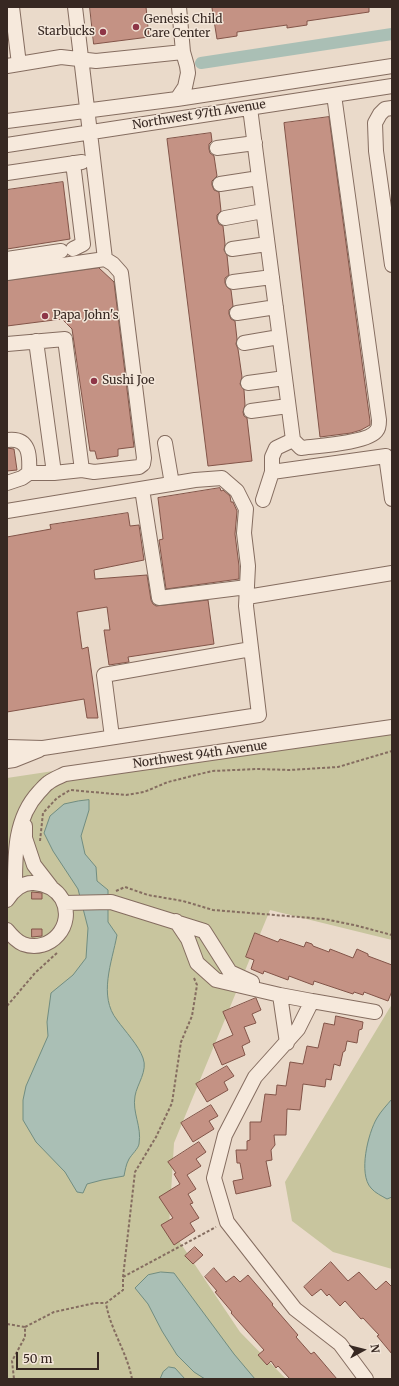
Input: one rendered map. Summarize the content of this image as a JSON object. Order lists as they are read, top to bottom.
{
  "streets": {
    "street": ["Northwest 97th Avenue", "Northwest 94th Avenue"]
  },
  "places": [
    "Genesis Child Care Center",
    "Starbucks",
    "Papa John's",
    "Sushi Joe"
  ],
  "scale_bar": "50 m",
  "north": "right"
}
